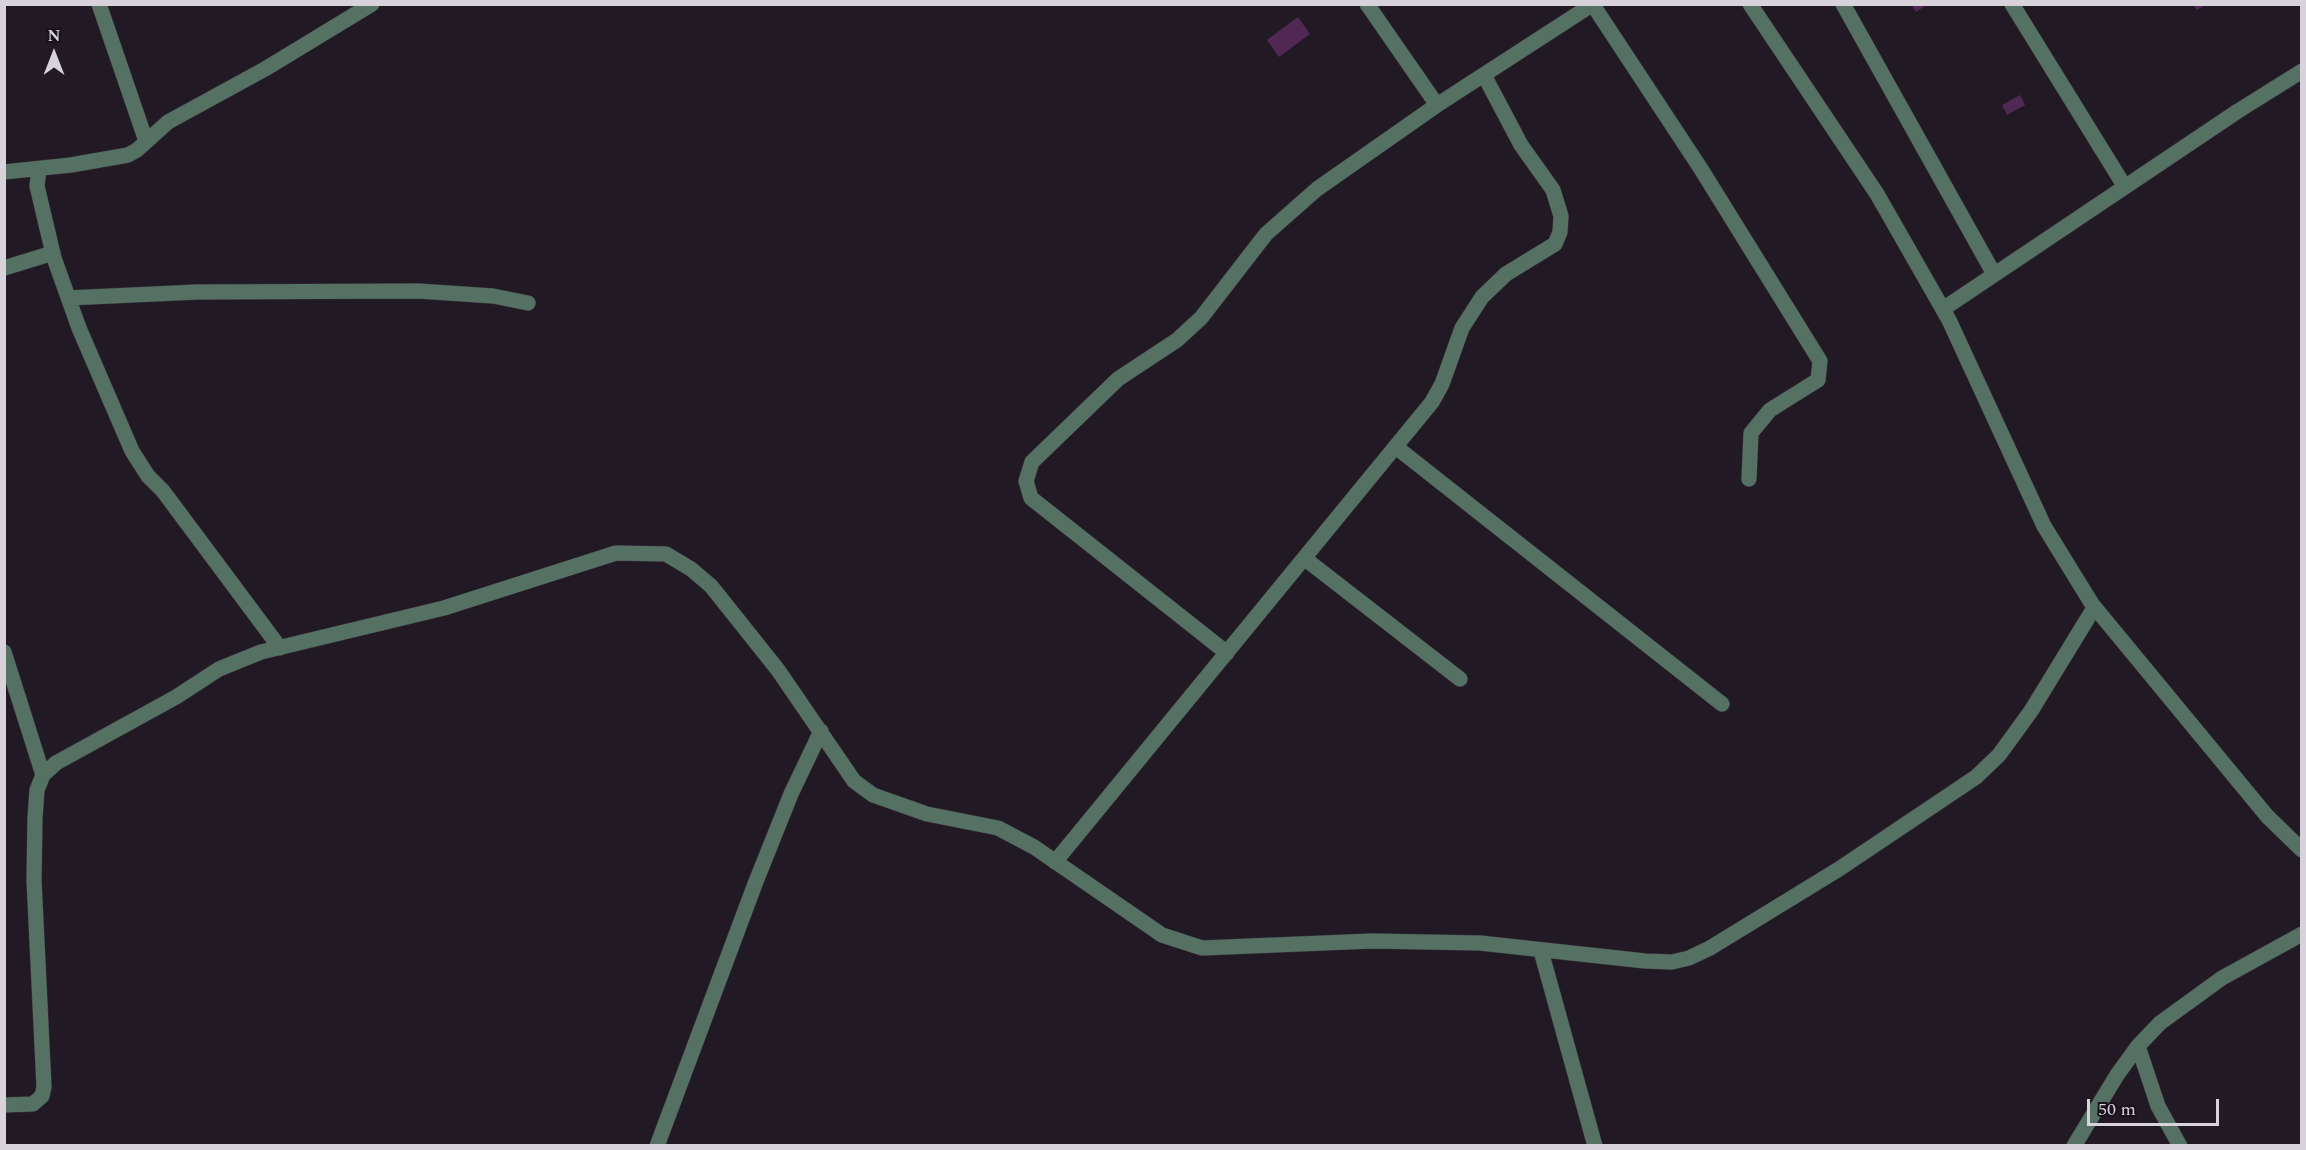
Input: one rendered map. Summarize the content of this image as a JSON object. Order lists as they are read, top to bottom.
{
  "scale_bar": "50 m",
  "north": "top"
}
